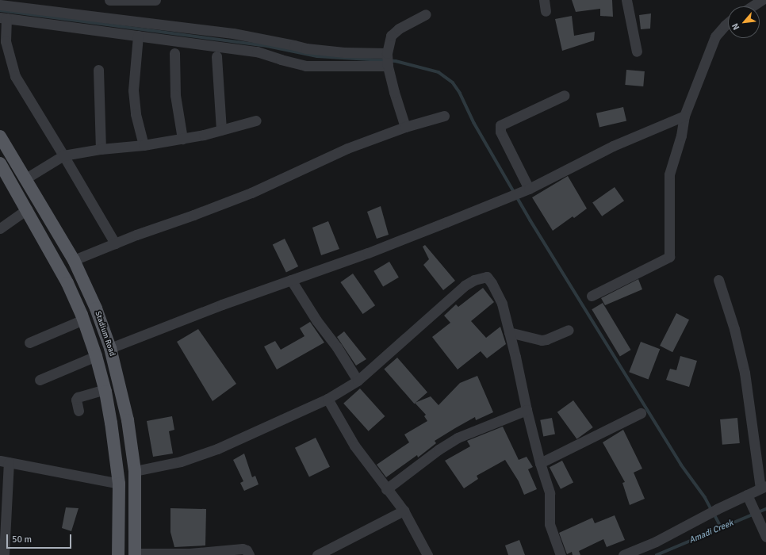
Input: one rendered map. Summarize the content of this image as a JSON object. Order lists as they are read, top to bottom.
{
  "streets": {
    "main road": ["Stadium Road"]
  },
  "water": ["Amadi Creek"],
  "scale_bar": "50 m",
  "north": "bottom left"
}
